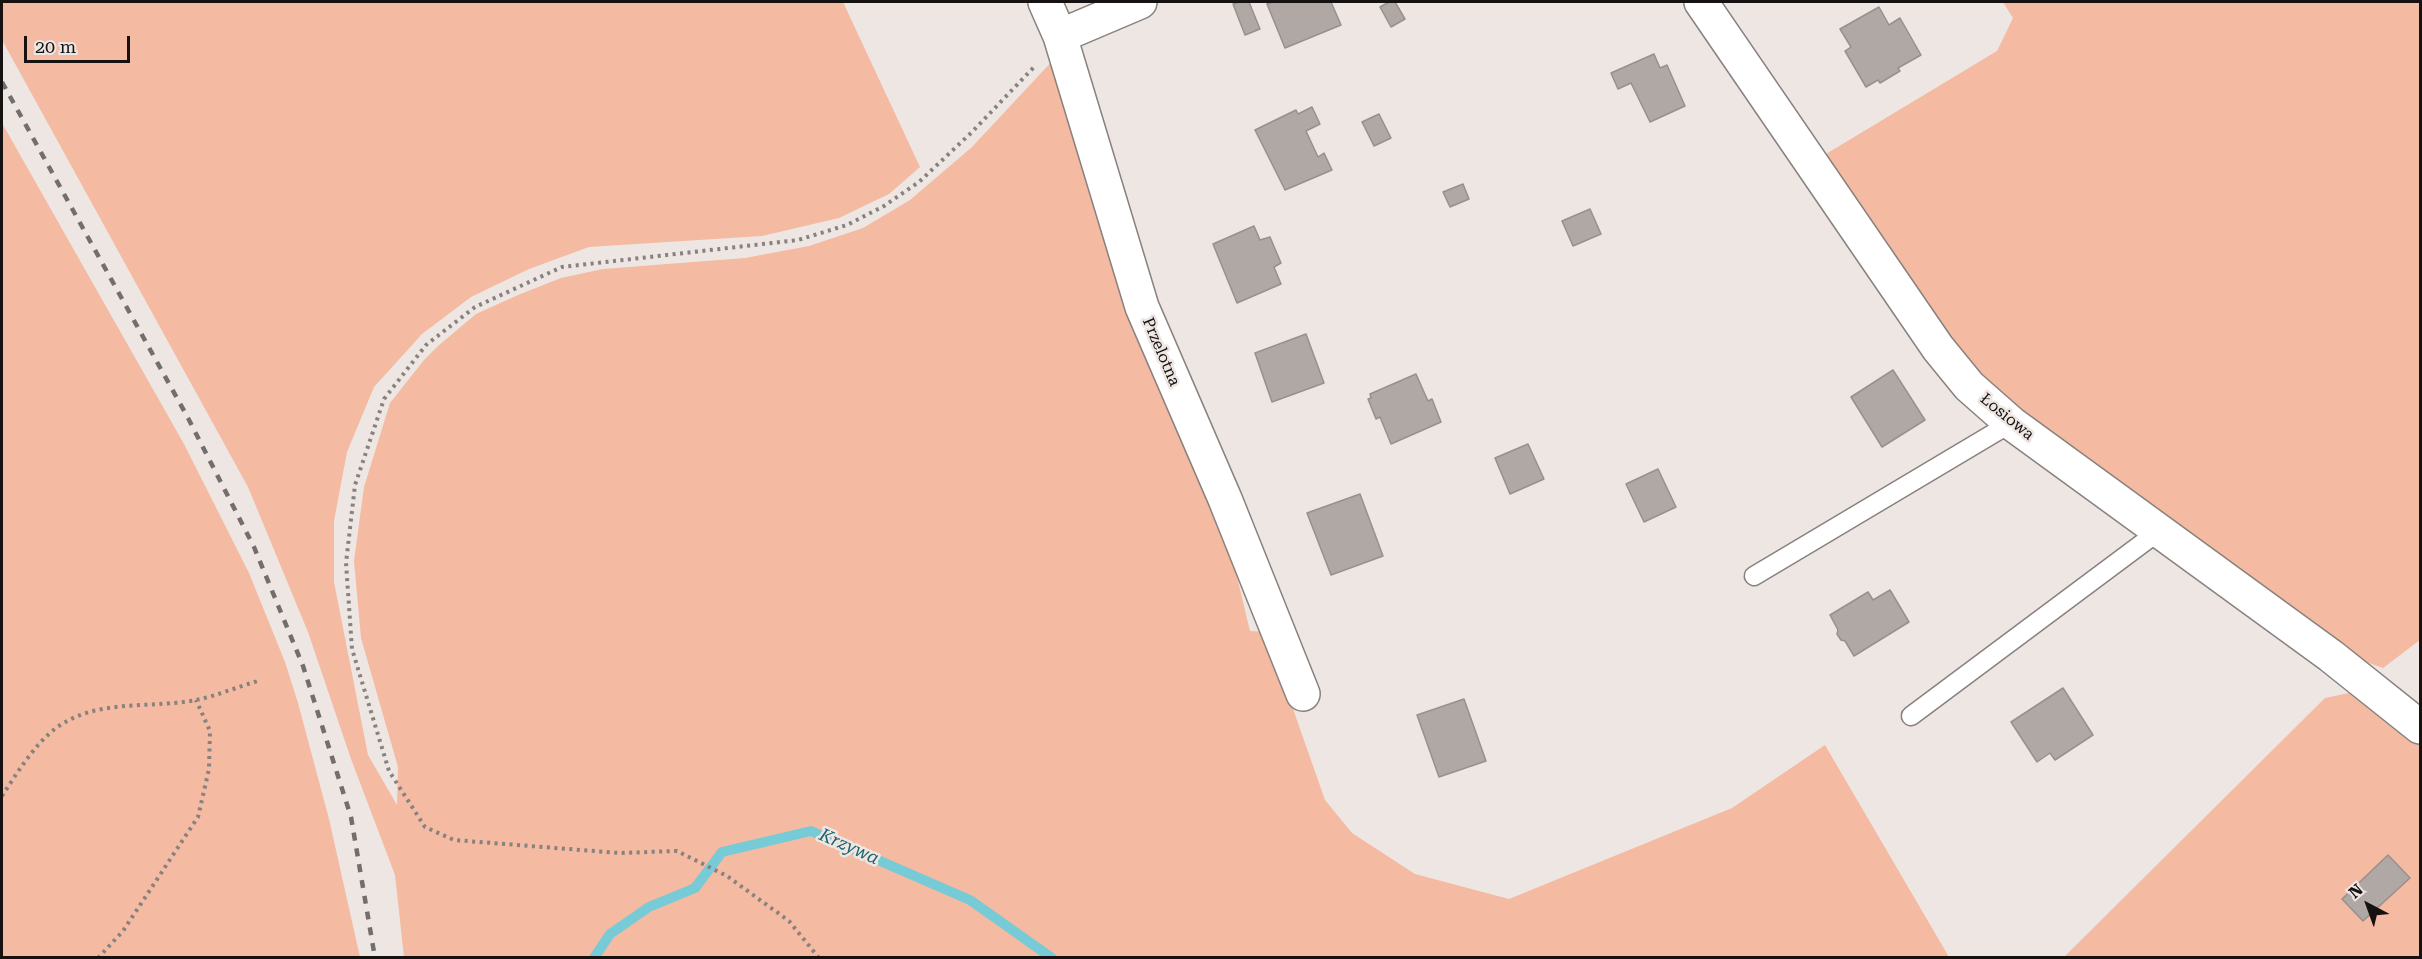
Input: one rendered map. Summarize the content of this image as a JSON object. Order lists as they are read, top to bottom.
{
  "streets": {
    "street": ["Przelotna", "Łosiowa"]
  },
  "water": ["Krzywa"],
  "scale_bar": "20 m",
  "north": "top left"
}
